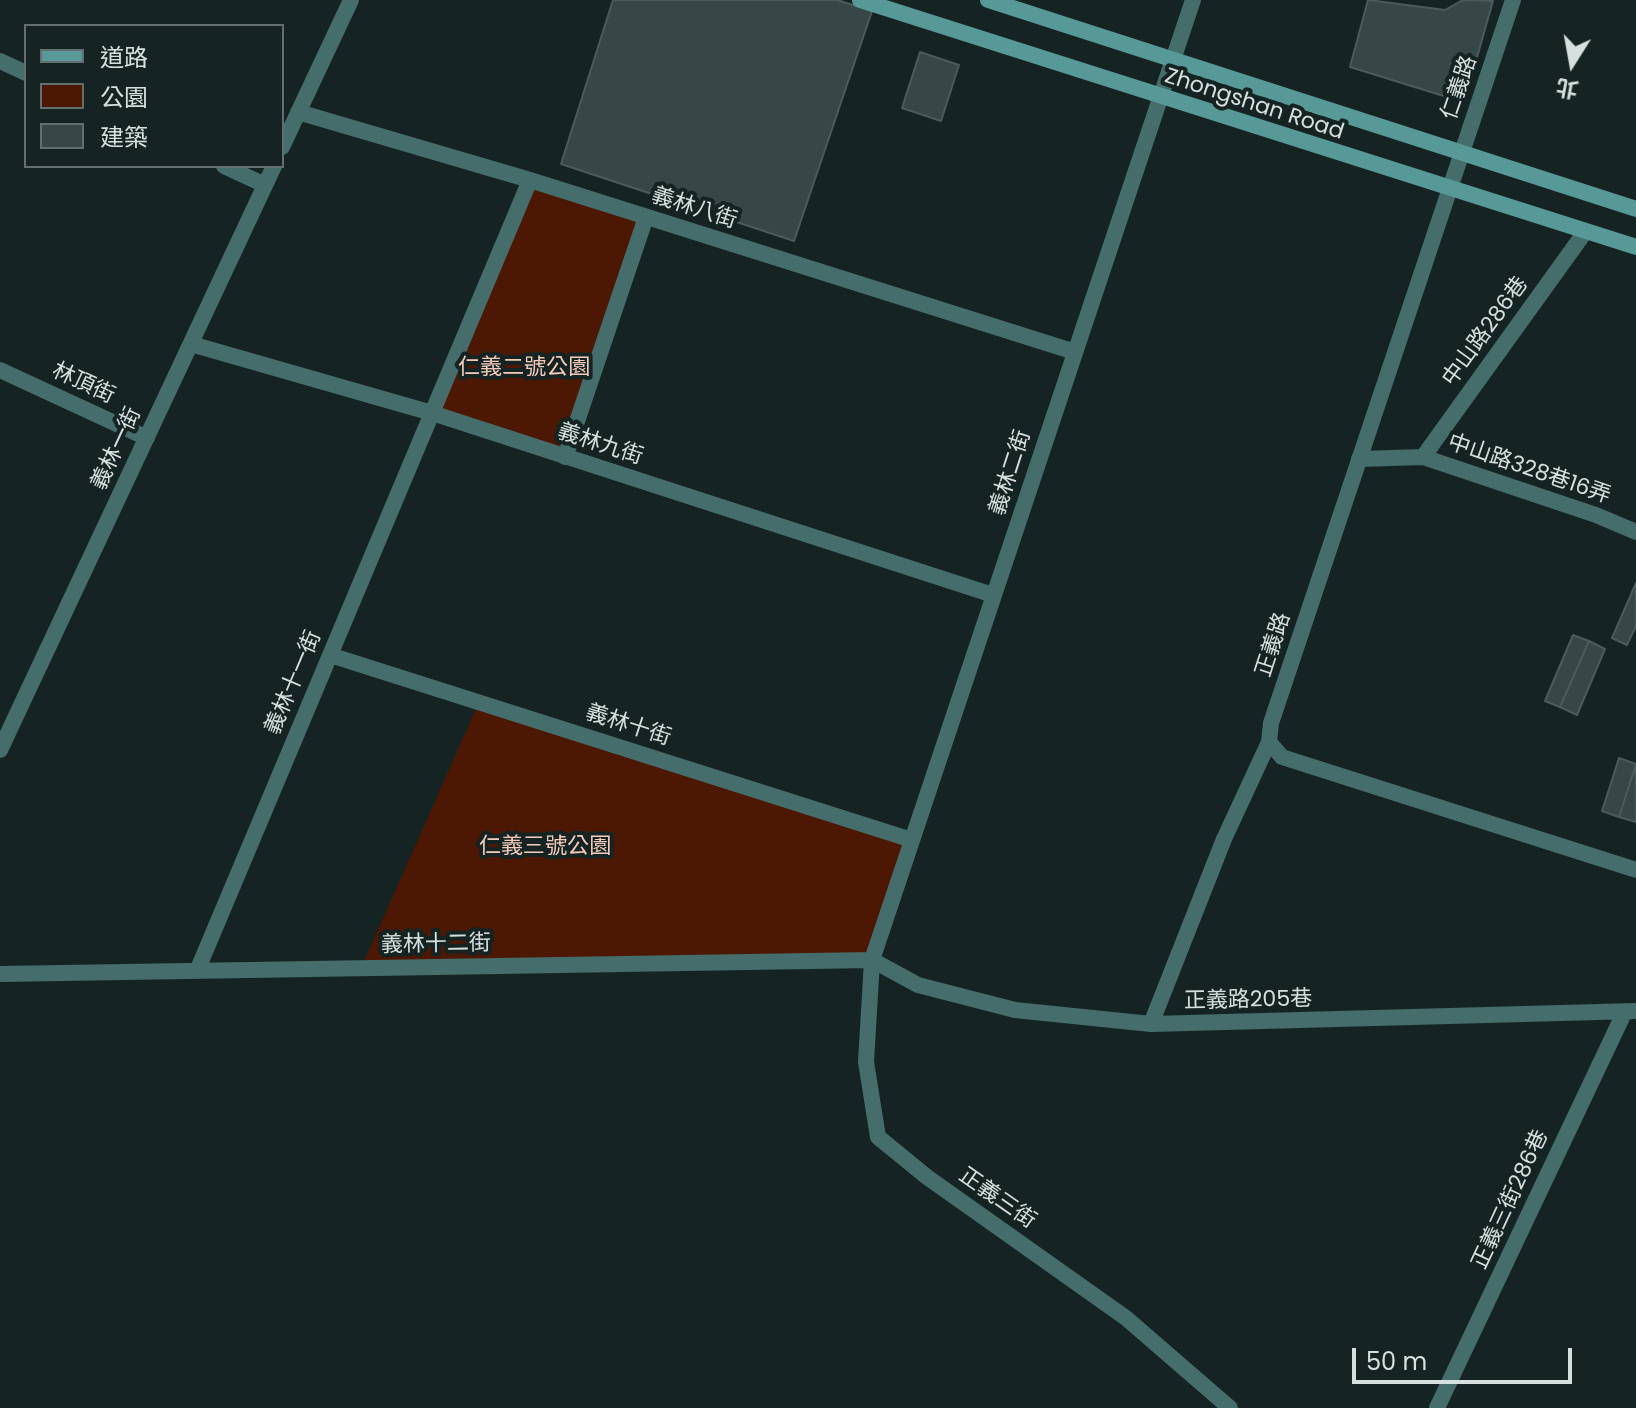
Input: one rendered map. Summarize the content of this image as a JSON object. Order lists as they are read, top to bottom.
{
  "streets": {
    "main road": ["Zhongshan Road"],
    "street": [
      "仁義路",
      "義林八街",
      "中山路286巷",
      "林頂街",
      "義林九街",
      "義林一街",
      "中山路328巷16弄",
      "義林二街",
      "正義路",
      "義林十一街",
      "義林十街",
      "義林十二街",
      "正義路205巷",
      "正義三街",
      "正義三街286巷"
    ]
  },
  "crossings": [
    ["仁義路", "Zhongshan Road"],
    ["仁義路", "正義路"],
    ["Zhongshan Road", "中山路286巷"],
    ["Zhongshan Road", "義林二街"],
    ["Zhongshan Road", "正義路"],
    ["義林八街", "義林二街"],
    ["義林八街", "義林十一街"],
    ["中山路286巷", "中山路328巷16弄"],
    ["林頂街", "義林一街"],
    ["義林九街", "義林一街"],
    ["義林九街", "義林二街"],
    ["義林九街", "義林十一街"],
    ["中山路328巷16弄", "正義路"],
    ["義林二街", "義林十街"],
    ["義林二街", "義林十二街"],
    ["義林二街", "正義路205巷"],
    ["義林二街", "正義三街"],
    ["正義路", "正義路205巷"],
    ["義林十一街", "義林十街"],
    ["義林十一街", "義林十二街"],
    ["義林十二街", "正義路205巷"],
    ["義林十二街", "正義三街"],
    ["正義路205巷", "正義三街"],
    ["正義路205巷", "正義三街286巷"]
  ],
  "parks": ["仁義二號公園", "仁義三號公園"],
  "legend": ["道路", "公園", "建築"],
  "scale_bar": "50 m",
  "north": "bottom"
}
